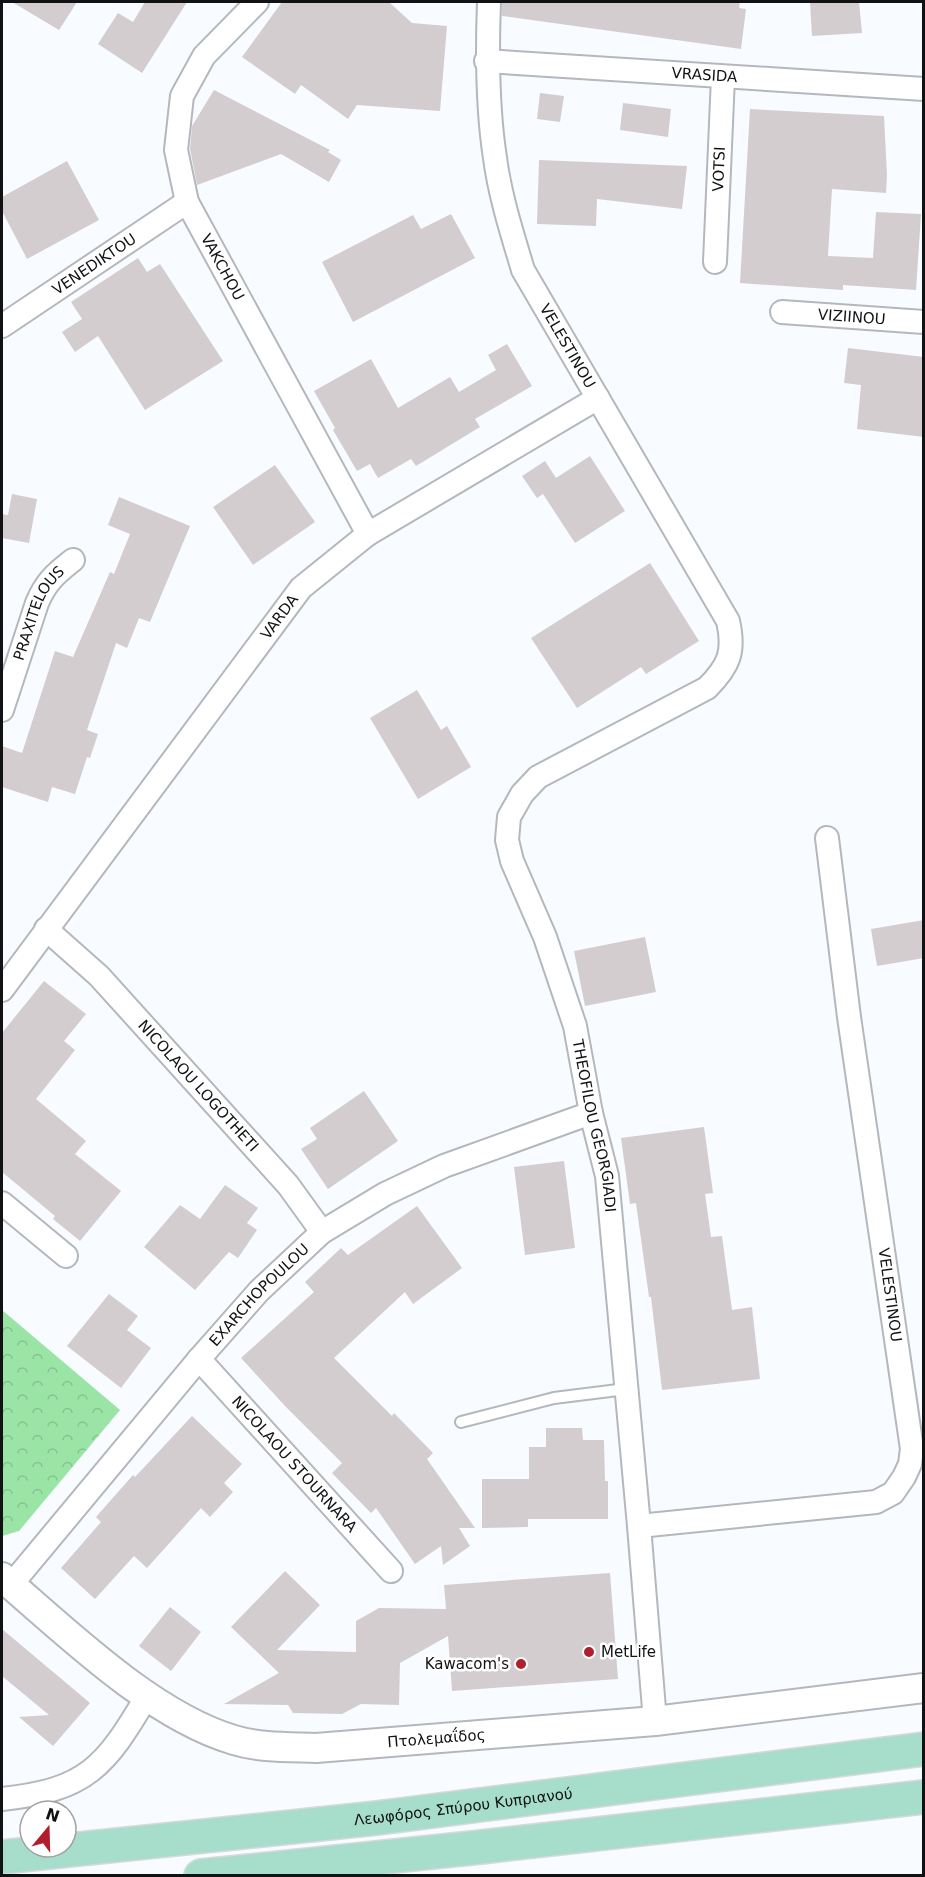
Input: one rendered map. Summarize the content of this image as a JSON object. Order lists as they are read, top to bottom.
{
  "streets": {
    "main road": ["Λεωφόρος Σπύρου Κυπριανού"],
    "street": [
      "VRASIDA",
      "VOTSI",
      "VENEDIKTOU",
      "VAKCHOU",
      "VIZIINOU",
      "VELESTINOU",
      "PRAXITELOUS",
      "VARDA",
      "NICOLAOU LOGOTHETI",
      "THEOFILOU GEORGIADI",
      "EXARCHOPOULOU",
      "NICOLAOU STOURNARA",
      "Πτολεμαΐδος"
    ]
  },
  "crossings": [
    ["VRASIDA", "VOTSI"],
    ["VRASIDA", "VELESTINOU"],
    ["VENEDIKTOU", "VAKCHOU"],
    ["VAKCHOU", "VARDA"],
    ["VELESTINOU", "VARDA"],
    ["VELESTINOU", "THEOFILOU GEORGIADI"],
    ["VARDA", "NICOLAOU LOGOTHETI"],
    ["NICOLAOU LOGOTHETI", "EXARCHOPOULOU"],
    ["THEOFILOU GEORGIADI", "EXARCHOPOULOU"],
    ["THEOFILOU GEORGIADI", "Πτολεμαΐδος"],
    ["EXARCHOPOULOU", "NICOLAOU STOURNARA"],
    ["EXARCHOPOULOU", "Πτολεμαΐδος"]
  ],
  "places": ["MetLife", "Kawacom's"],
  "north": "top"
}
